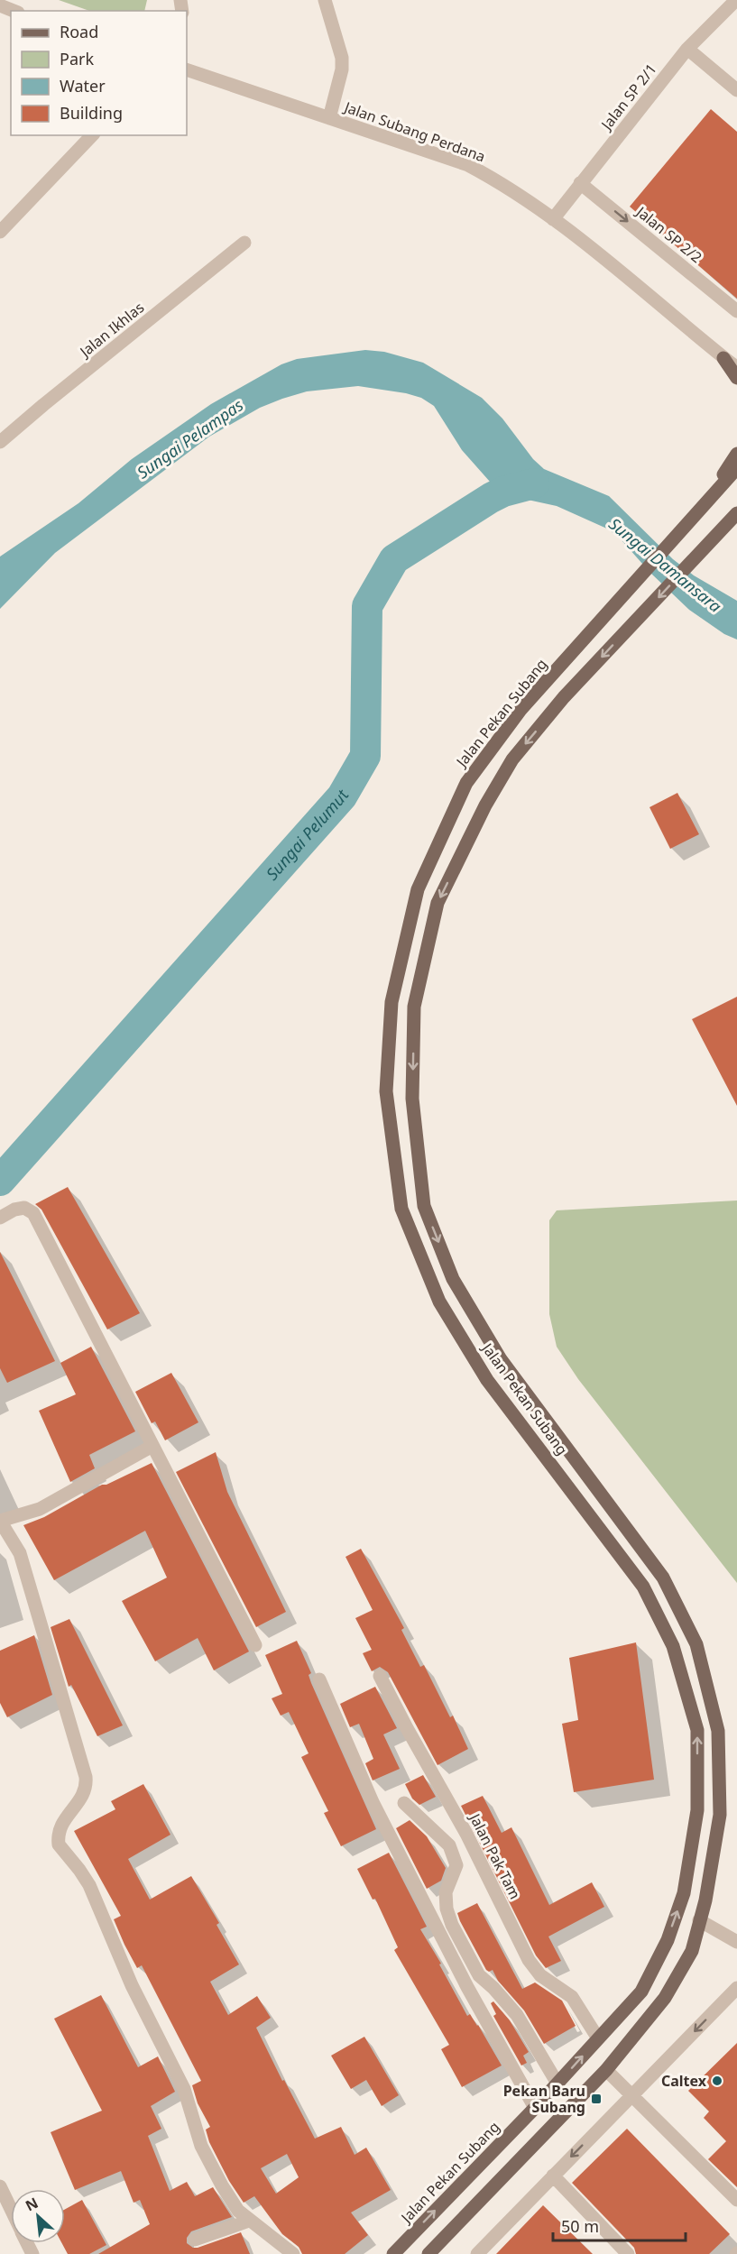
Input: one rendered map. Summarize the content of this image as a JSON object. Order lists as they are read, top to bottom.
{
  "streets": {
    "main road": ["Jalan Pekan Subang"],
    "street": [
      "Jalan SP 2/1",
      "Jalan Subang Perdana",
      "Jalan SP 2/2",
      "Jalan Ikhlas",
      "Jalan Pak Tam"
    ]
  },
  "crossings": [
    ["Jalan SP 2/1", "Jalan Subang Perdana"],
    ["Jalan SP 2/1", "Jalan SP 2/2"],
    ["Jalan Pekan Subang", "Jalan Pak Tam"]
  ],
  "one_way": ["Jalan SP 2/2"],
  "water": ["Sungai Pelampas", "Sungai Damansara", "Sungai Pelumut"],
  "places": {
    "other": ["Caltex"],
    "transit": ["Pekan Baru Subang"]
  },
  "legend": [
    "Road",
    "Park",
    "Water",
    "Building"
  ],
  "scale_bar": "50 m",
  "north": "top left"
}
